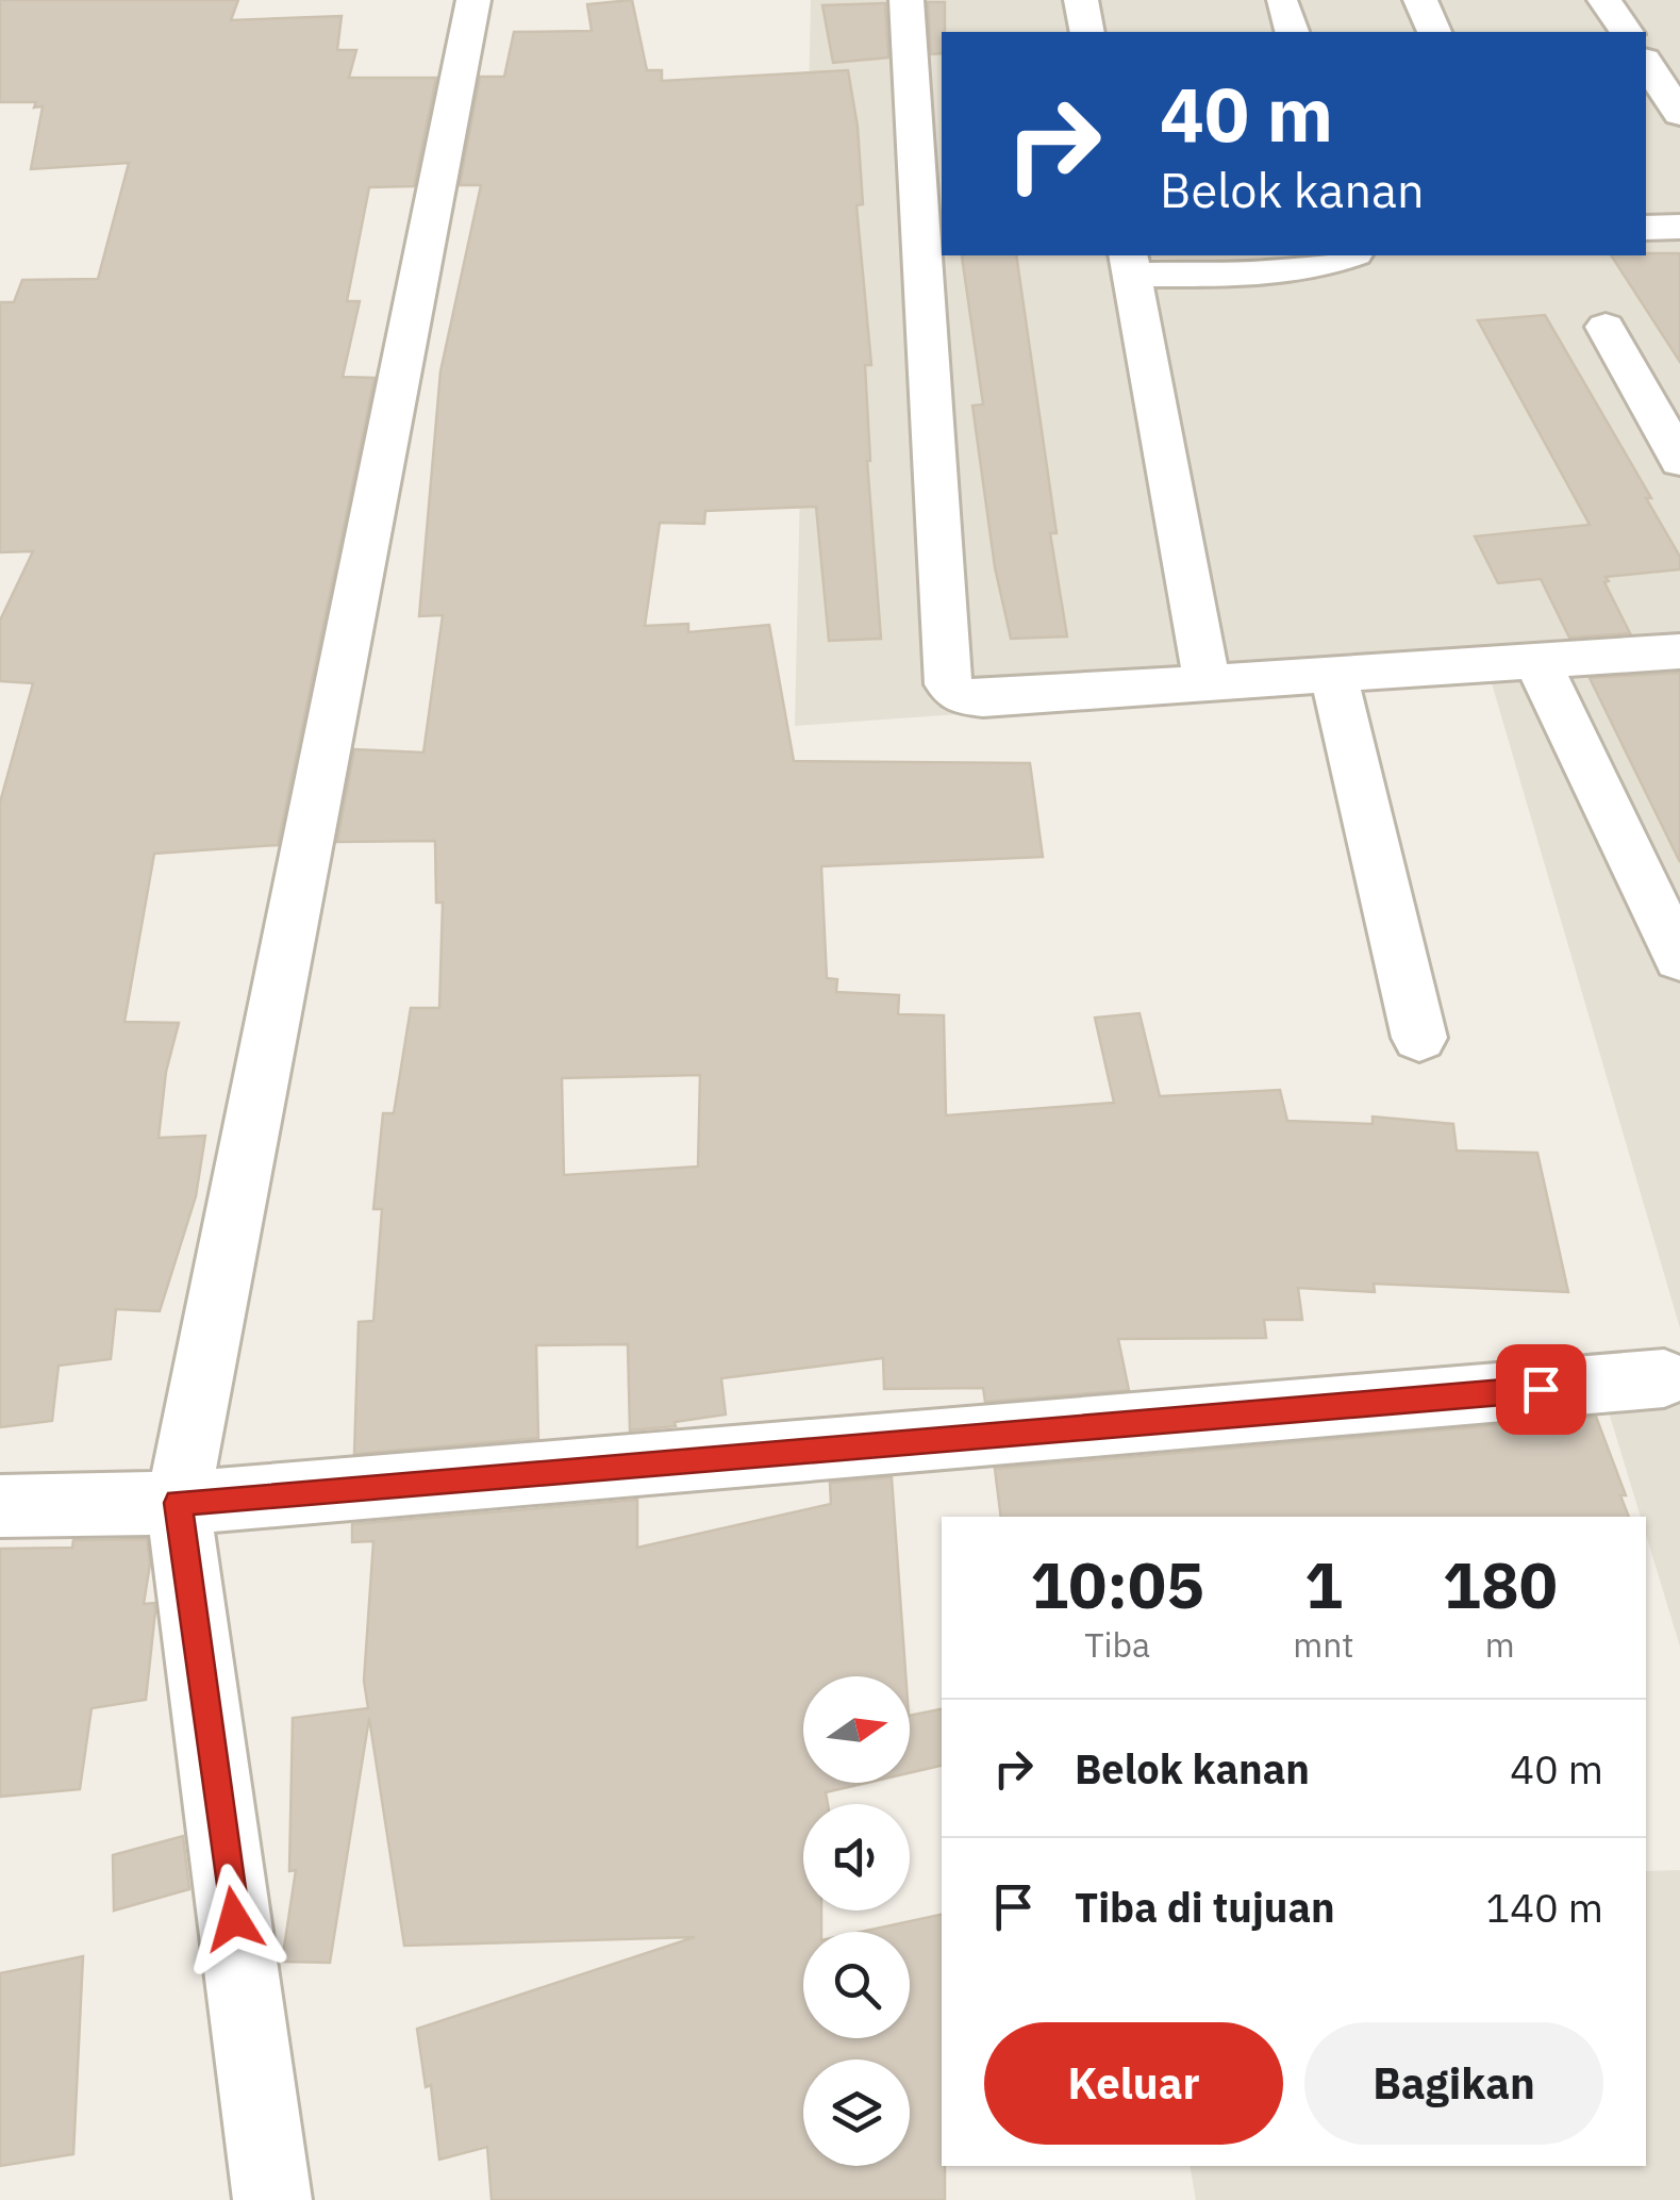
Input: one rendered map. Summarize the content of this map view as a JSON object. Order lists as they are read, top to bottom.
{
  "north": "right",
  "page": {
    "turn": ["40 m", "Belok kanan"],
    "eta": [
      "10:05",
      "Tiba",
      "1",
      "mnt",
      "180",
      "m"
    ],
    "list": [
      {
        "name": "Belok kanan",
        "value": "40 m"
      },
      {
        "name": "Tiba di tujuan",
        "value": "140 m"
      }
    ],
    "buttons": ["Keluar", "Bagikan"]
  }
}
